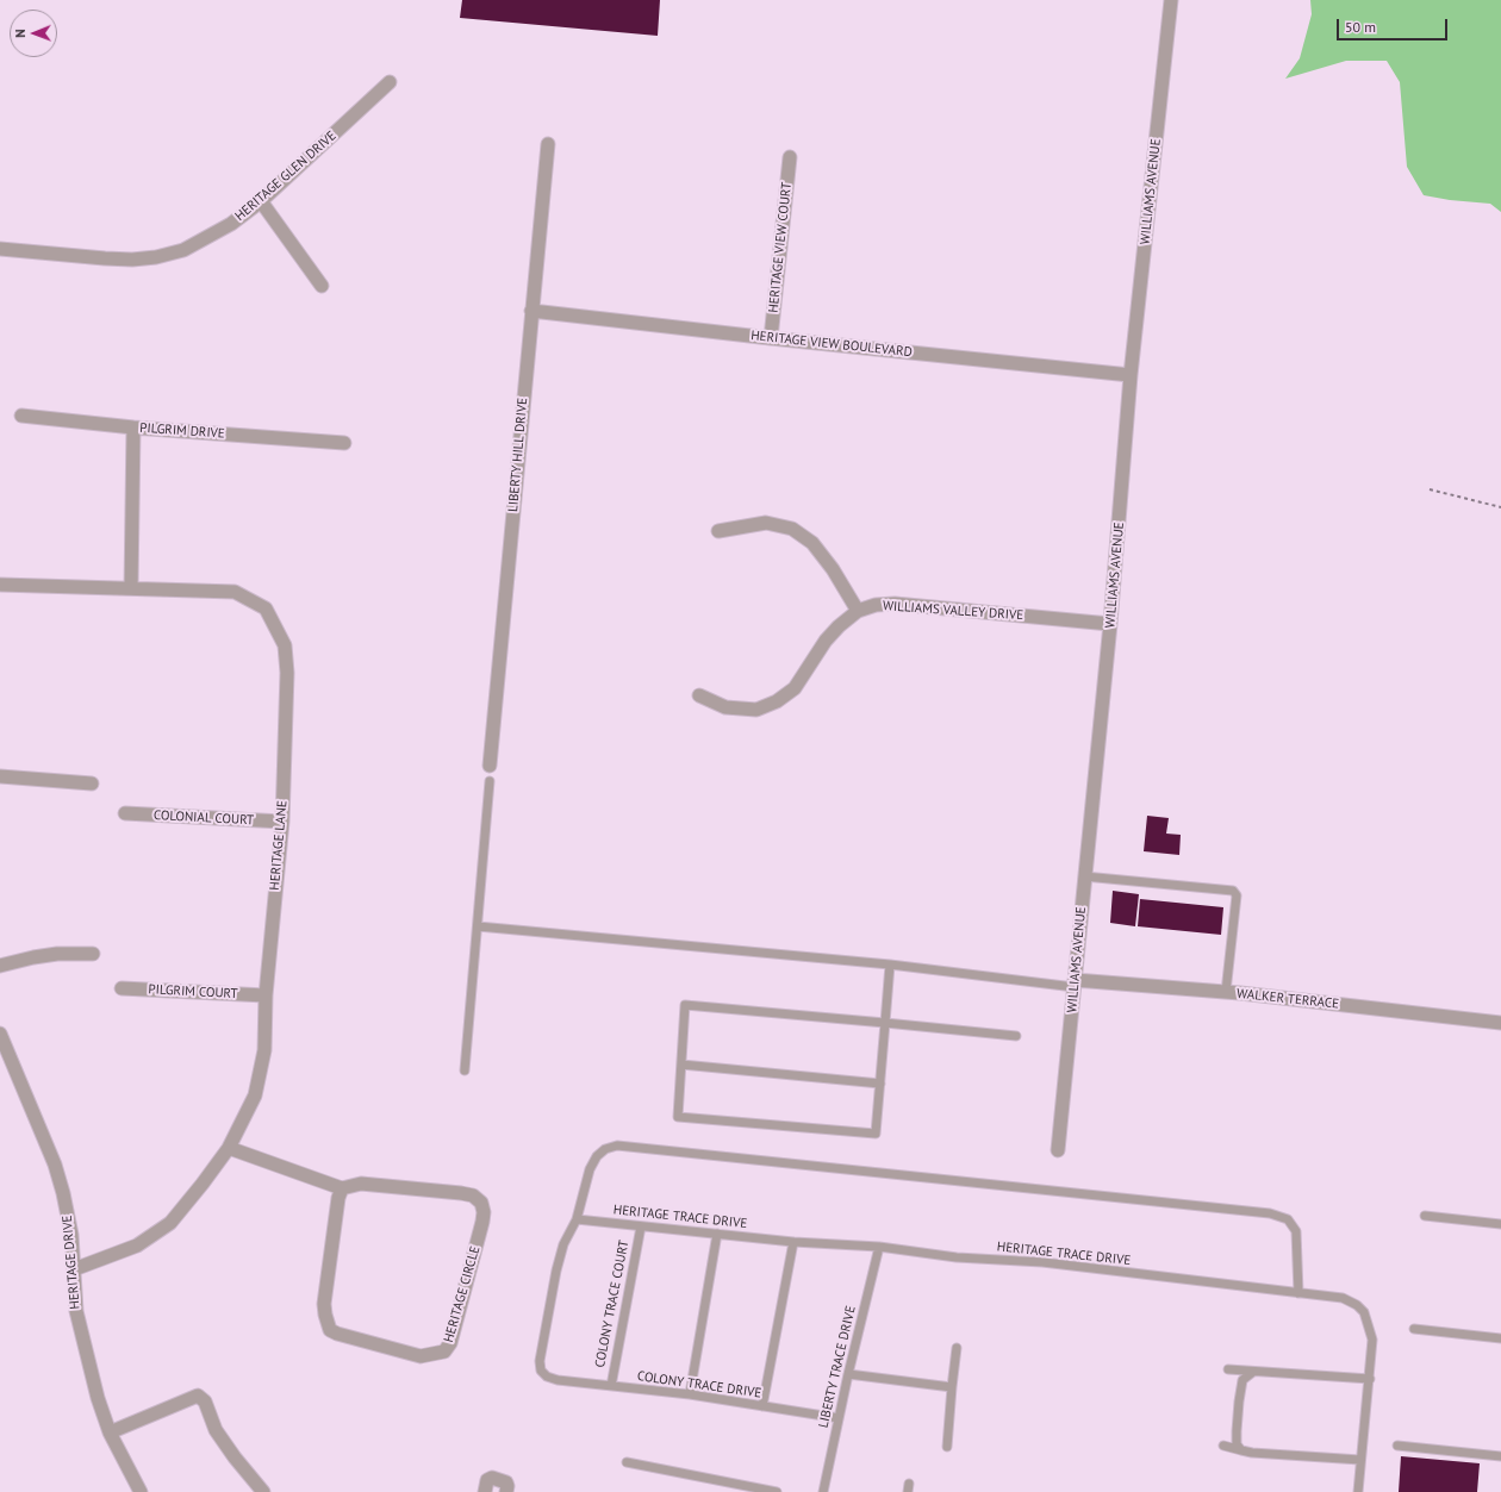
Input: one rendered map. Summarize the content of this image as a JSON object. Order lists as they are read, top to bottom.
{
  "streets": {
    "street": [
      "HERITAGE GLEN DRIVE",
      "WILLIAMS AVENUE",
      "HERITAGE VIEW COURT",
      "HERITAGE VIEW BOULEVARD",
      "PILGRIM DRIVE",
      "LIBERTY HILL DRIVE",
      "WILLIAMS VALLEY DRIVE",
      "COLONIAL COURT",
      "HERITAGE LANE",
      "PILGRIM COURT",
      "WALKER TERRACE",
      "HERITAGE DRIVE",
      "HERITAGE CIRCLE"
    ],
    "lane": [
      "HERITAGE TRACE DRIVE",
      "COLONY TRACE COURT",
      "LIBERTY TRACE DRIVE",
      "COLONY TRACE DRIVE"
    ]
  },
  "crossings": [
    ["WILLIAMS AVENUE", "HERITAGE VIEW BOULEVARD"],
    ["WILLIAMS AVENUE", "WILLIAMS VALLEY DRIVE"],
    ["WILLIAMS AVENUE", "WALKER TERRACE"],
    ["HERITAGE VIEW COURT", "HERITAGE VIEW BOULEVARD"],
    ["HERITAGE VIEW BOULEVARD", "LIBERTY HILL DRIVE"],
    ["COLONIAL COURT", "HERITAGE LANE"],
    ["HERITAGE LANE", "PILGRIM COURT"],
    ["HERITAGE LANE", "HERITAGE DRIVE"],
    ["HERITAGE TRACE DRIVE", "COLONY TRACE COURT"],
    ["HERITAGE TRACE DRIVE", "LIBERTY TRACE DRIVE"],
    ["HERITAGE TRACE DRIVE", "COLONY TRACE DRIVE"],
    ["COLONY TRACE COURT", "COLONY TRACE DRIVE"],
    ["LIBERTY TRACE DRIVE", "COLONY TRACE DRIVE"]
  ],
  "scale_bar": "50 m",
  "north": "left"
}
